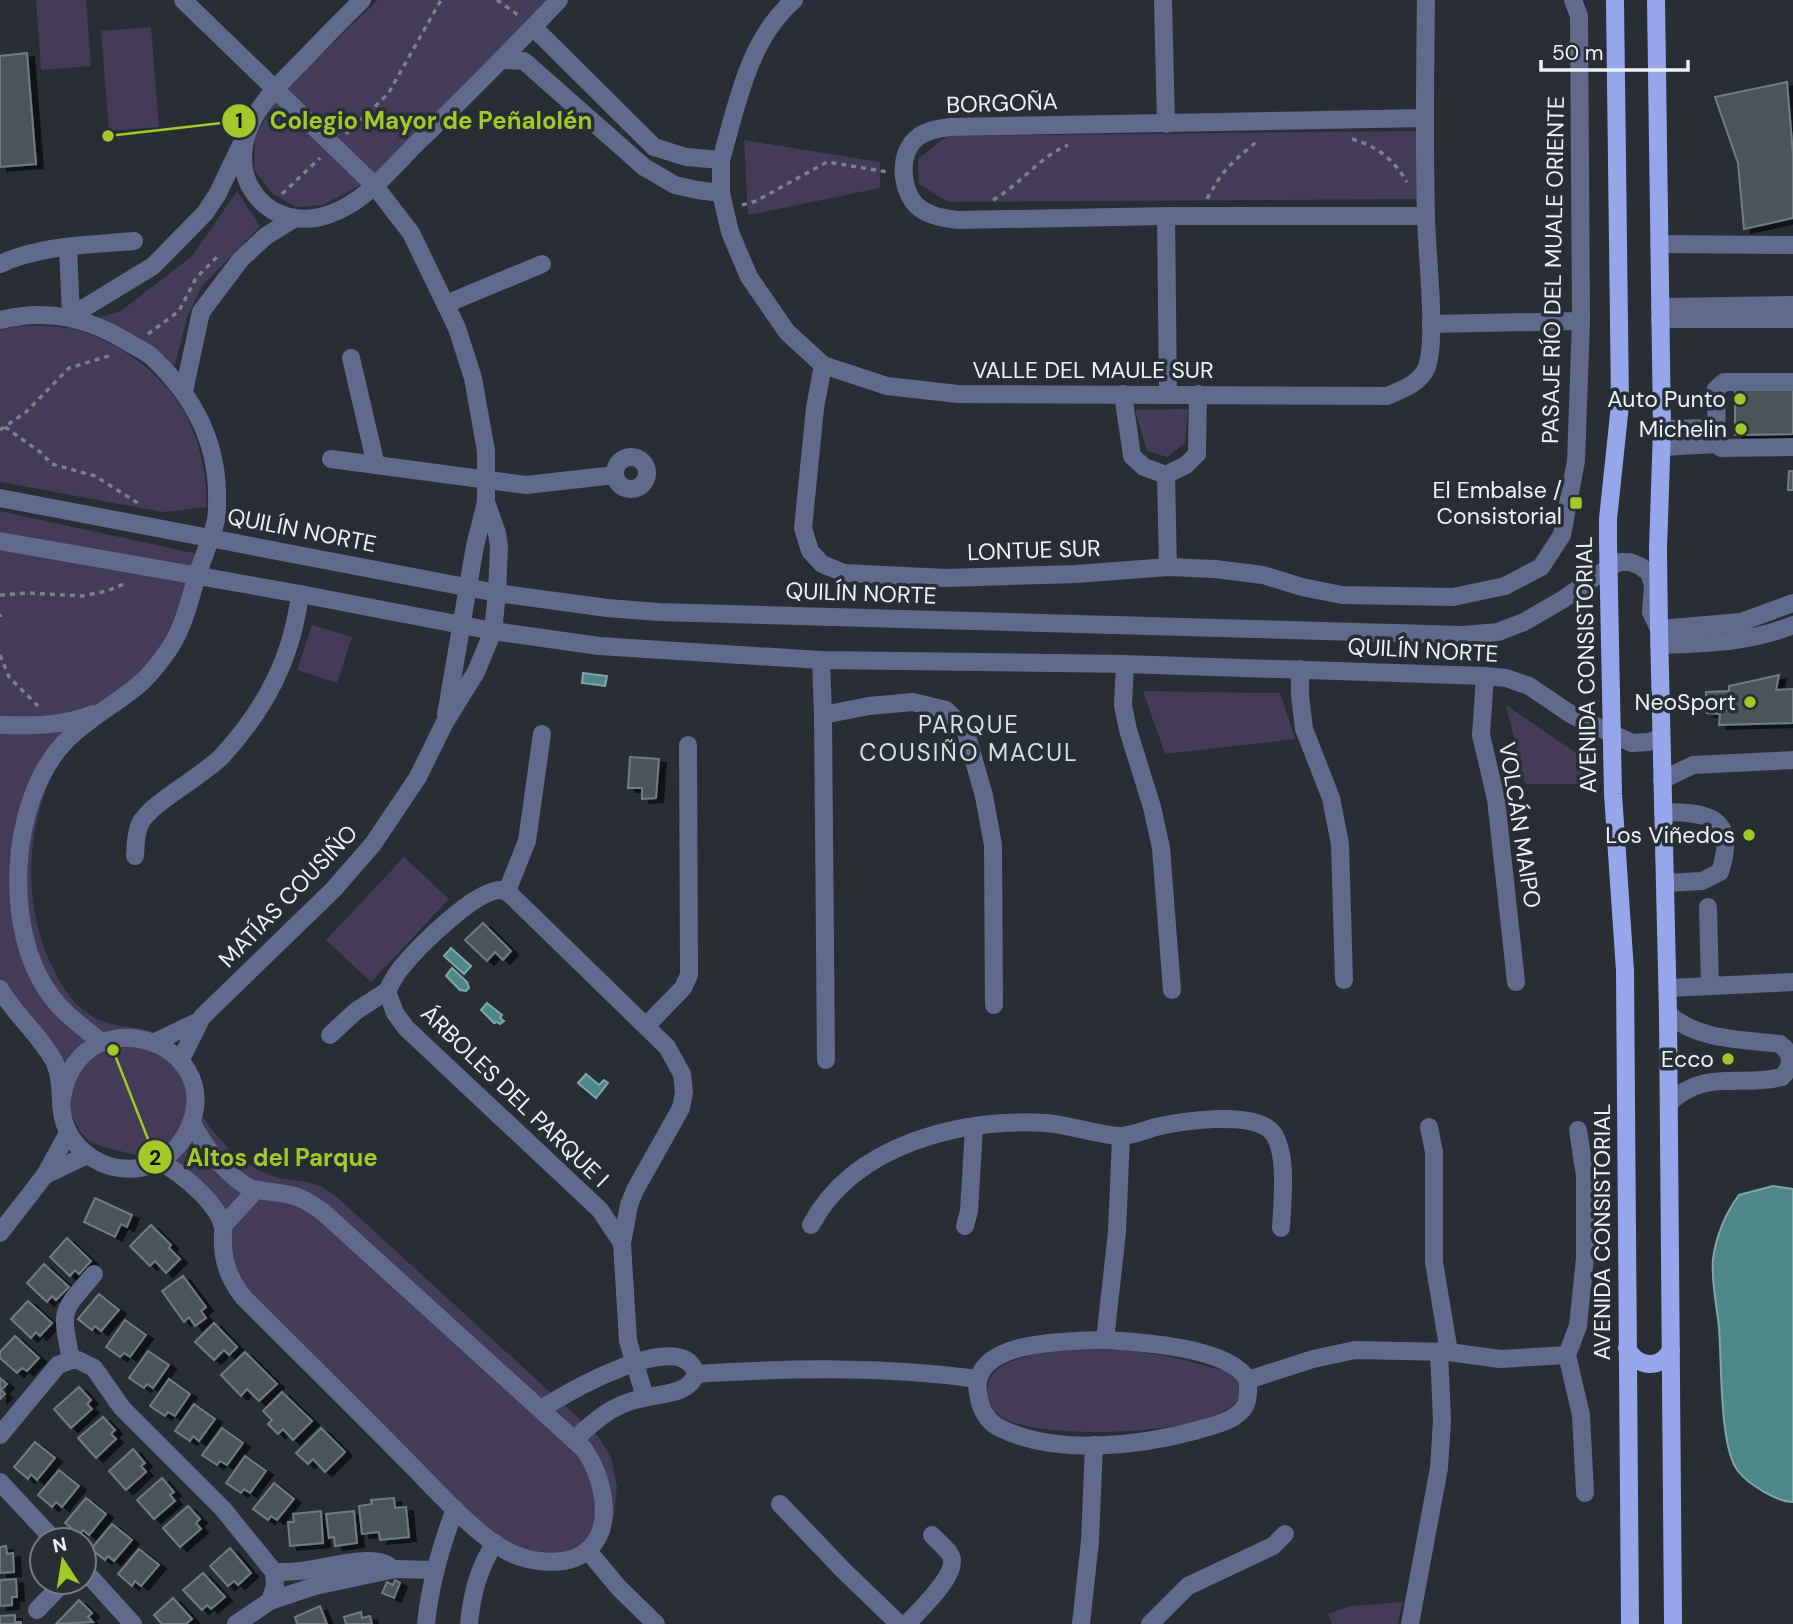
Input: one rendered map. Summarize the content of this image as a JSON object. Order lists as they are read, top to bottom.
{
  "streets": {
    "main road": ["AVENIDA CONSISTORIAL"],
    "street": [
      "BORGOÑA",
      "PASAJE RÍO DEL MUALE ORIENTE",
      "VALLE DEL MAULE SUR",
      "QUILÍN NORTE",
      "LONTUE SUR",
      "VOLCÁN MAIPO",
      "MATÍAS COUSIÑO",
      "ÁRBOLES DEL PARQUE I"
    ]
  },
  "crossings": [
    ["BORGOÑA", "VALLE DEL MAULE SUR"],
    ["PASAJE RÍO DEL MUALE ORIENTE", "LONTUE SUR"],
    ["VALLE DEL MAULE SUR", "LONTUE SUR"],
    ["QUILÍN NORTE", "AVENIDA CONSISTORIAL"],
    ["QUILÍN NORTE", "VOLCÁN MAIPO"],
    ["QUILÍN NORTE", "MATÍAS COUSIÑO"]
  ],
  "districts": ["PARQUE COUSIÑO MACUL"],
  "places": {
    "other": [
      "Colegio Mayor de Peñalolén",
      "Auto Punto",
      "Michelin",
      "NeoSport",
      "Los Viñedos",
      "Altos del Parque",
      "Ecco"
    ],
    "transit": ["El Embalse / Consistorial"]
  },
  "scale_bar": "50 m",
  "north": "top"
}
